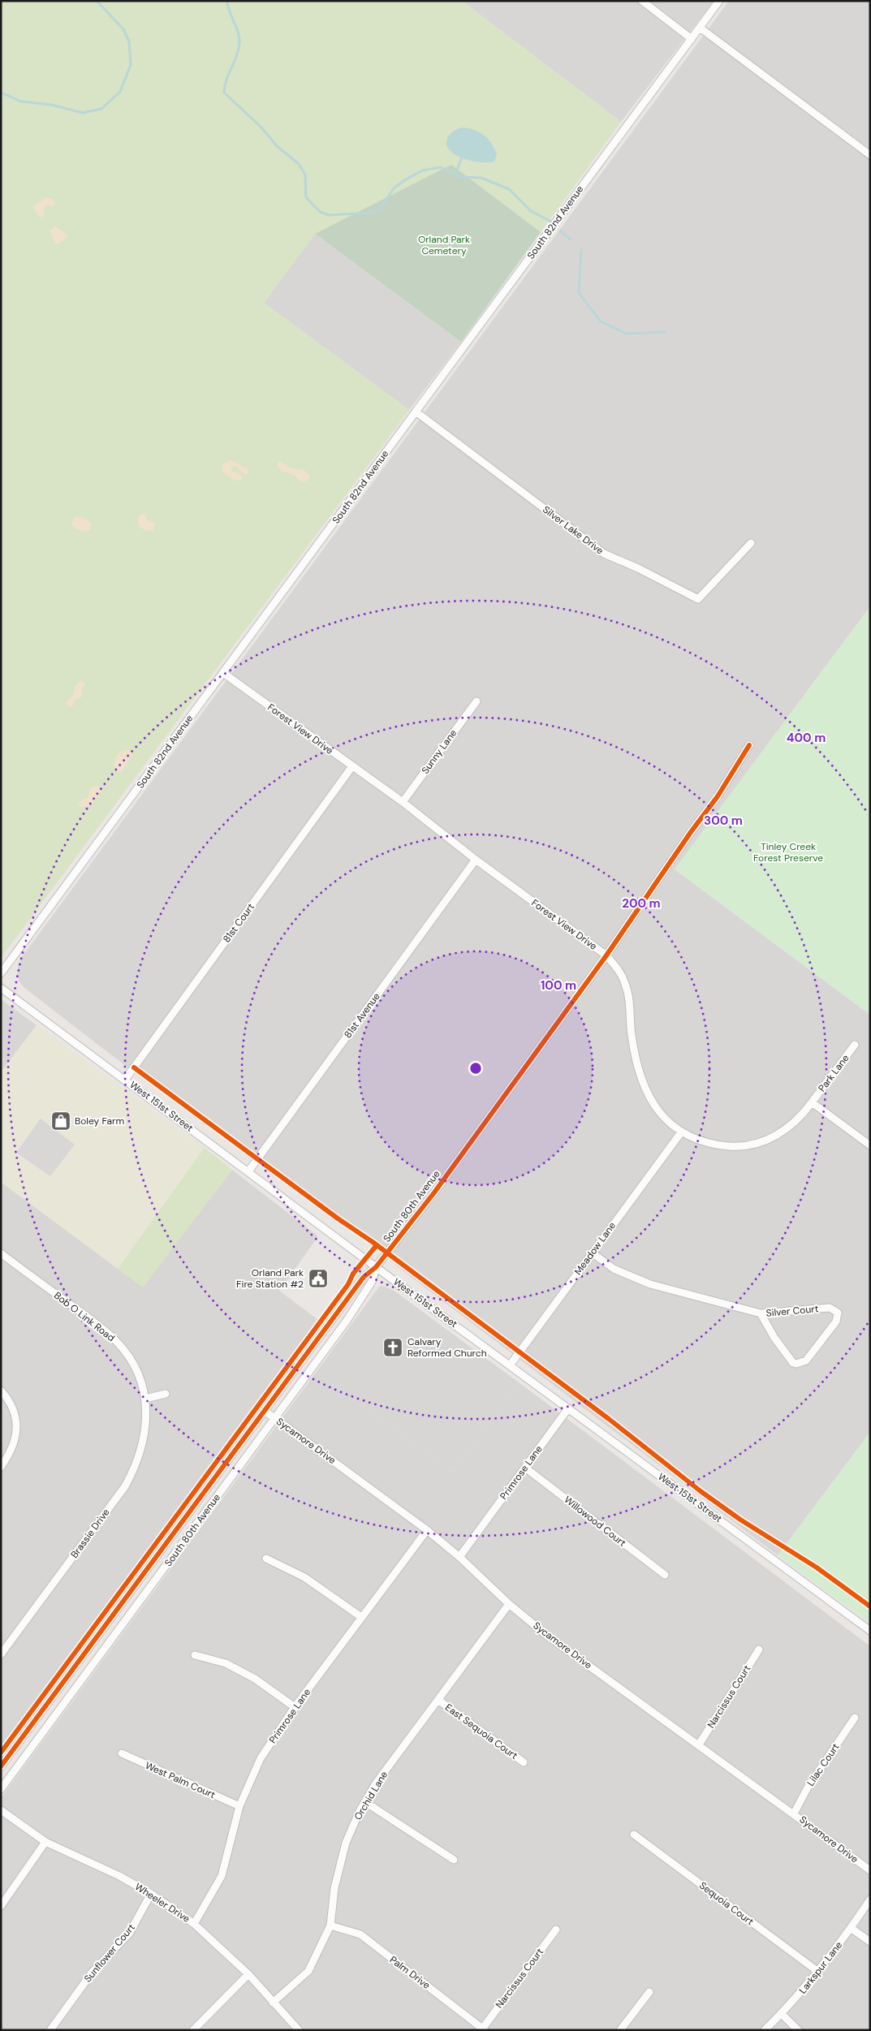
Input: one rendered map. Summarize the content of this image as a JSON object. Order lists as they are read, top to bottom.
{
  "streets": {
    "street": [
      "South 82nd Avenue",
      "Silver Lake Drive",
      "Forest View Drive",
      "Sunny Lane",
      "81st Court",
      "81st Avenue",
      "Park Lane",
      "West 151st Street",
      "South 80th Avenue",
      "Meadow Lane",
      "Silver Court",
      "Bob O Link Road",
      "Sycamore Drive",
      "Primrose Lane",
      "Willowood Court",
      "Brassie Drive",
      "Narcissus Court",
      "East Sequoia Court",
      "Lilac Court",
      "West Palm Court",
      "Orchid Lane",
      "Wheeler Drive",
      "Sequoia Court",
      "Sunflower Court",
      "Larkspur Lane",
      "Palm Drive"
    ]
  },
  "crossings": [
    ["South 82nd Avenue", "Silver Lake Drive"],
    ["South 82nd Avenue", "Forest View Drive"],
    ["Forest View Drive", "Sunny Lane"],
    ["Forest View Drive", "81st Court"],
    ["Forest View Drive", "81st Avenue"],
    ["Forest View Drive", "Park Lane"],
    ["Forest View Drive", "South 80th Avenue"],
    ["Forest View Drive", "Meadow Lane"],
    ["81st Court", "West 151st Street"],
    ["81st Avenue", "West 151st Street"],
    ["West 151st Street", "South 80th Avenue"],
    ["West 151st Street", "Meadow Lane"],
    ["West 151st Street", "Primrose Lane"],
    ["South 80th Avenue", "Sycamore Drive"],
    ["Meadow Lane", "Silver Court"],
    ["Bob O Link Road", "Brassie Drive"],
    ["Sycamore Drive", "Primrose Lane"],
    ["Sycamore Drive", "Narcissus Court"],
    ["Sycamore Drive", "Lilac Court"],
    ["Sycamore Drive", "Orchid Lane"],
    ["Primrose Lane", "Willowood Court"],
    ["Primrose Lane", "West Palm Court"],
    ["Primrose Lane", "Wheeler Drive"],
    ["Narcissus Court", "Palm Drive"],
    ["East Sequoia Court", "Orchid Lane"],
    ["Orchid Lane", "Wheeler Drive"],
    ["Orchid Lane", "Palm Drive"],
    ["Wheeler Drive", "Sunflower Court"],
    ["Sequoia Court", "Larkspur Lane"]
  ],
  "parks": ["Orland Park Cemetery", "Tinley Creek Forest Preserve"],
  "places": {
    "shop": ["Boley Farm"],
    "public building": ["Orland Park Fire Station #2"],
    "church": ["Calvary Reformed Church"]
  },
  "rings": [
    "400 m",
    "300 m",
    "200 m",
    "100 m"
  ]
}
